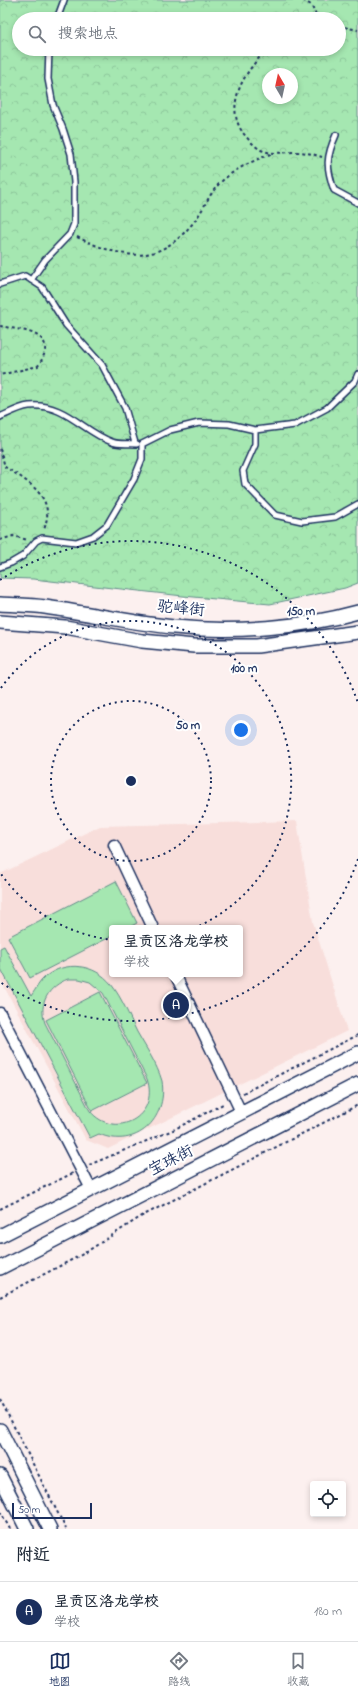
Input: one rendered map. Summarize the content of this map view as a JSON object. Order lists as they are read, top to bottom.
{
  "streets": {
    "main road": ["驼峰街", "宝珠街"]
  },
  "scale_bar": "50 m",
  "north": "top",
  "page": {
    "search": "搜索地点",
    "popup": ["呈贡区洛龙学校", "学校"],
    "pins": "A",
    "scale": "50 m",
    "heading": "附近",
    "list": [
      {
        "mark": "A",
        "name": "呈贡区洛龙学校",
        "note": "学校",
        "value": "180 m"
      }
    ],
    "nav": ["地图", "路线", "收藏"]
  },
  "rings": ["150 m", "100 m", "50 m"]
}
